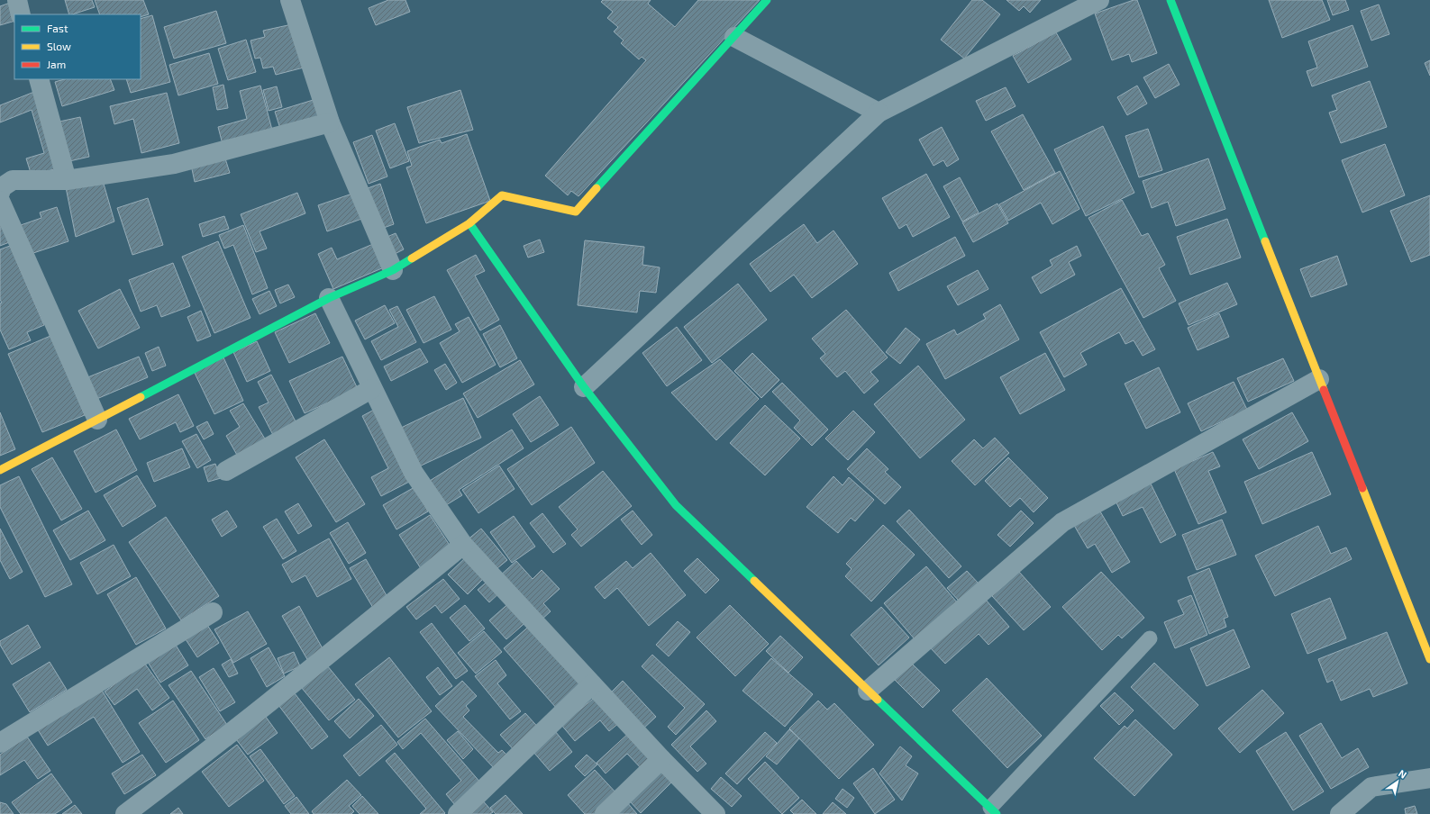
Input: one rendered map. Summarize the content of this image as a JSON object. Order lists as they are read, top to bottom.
{
  "legend": ["Fast", "Slow", "Jam"],
  "north": "top right"
}
